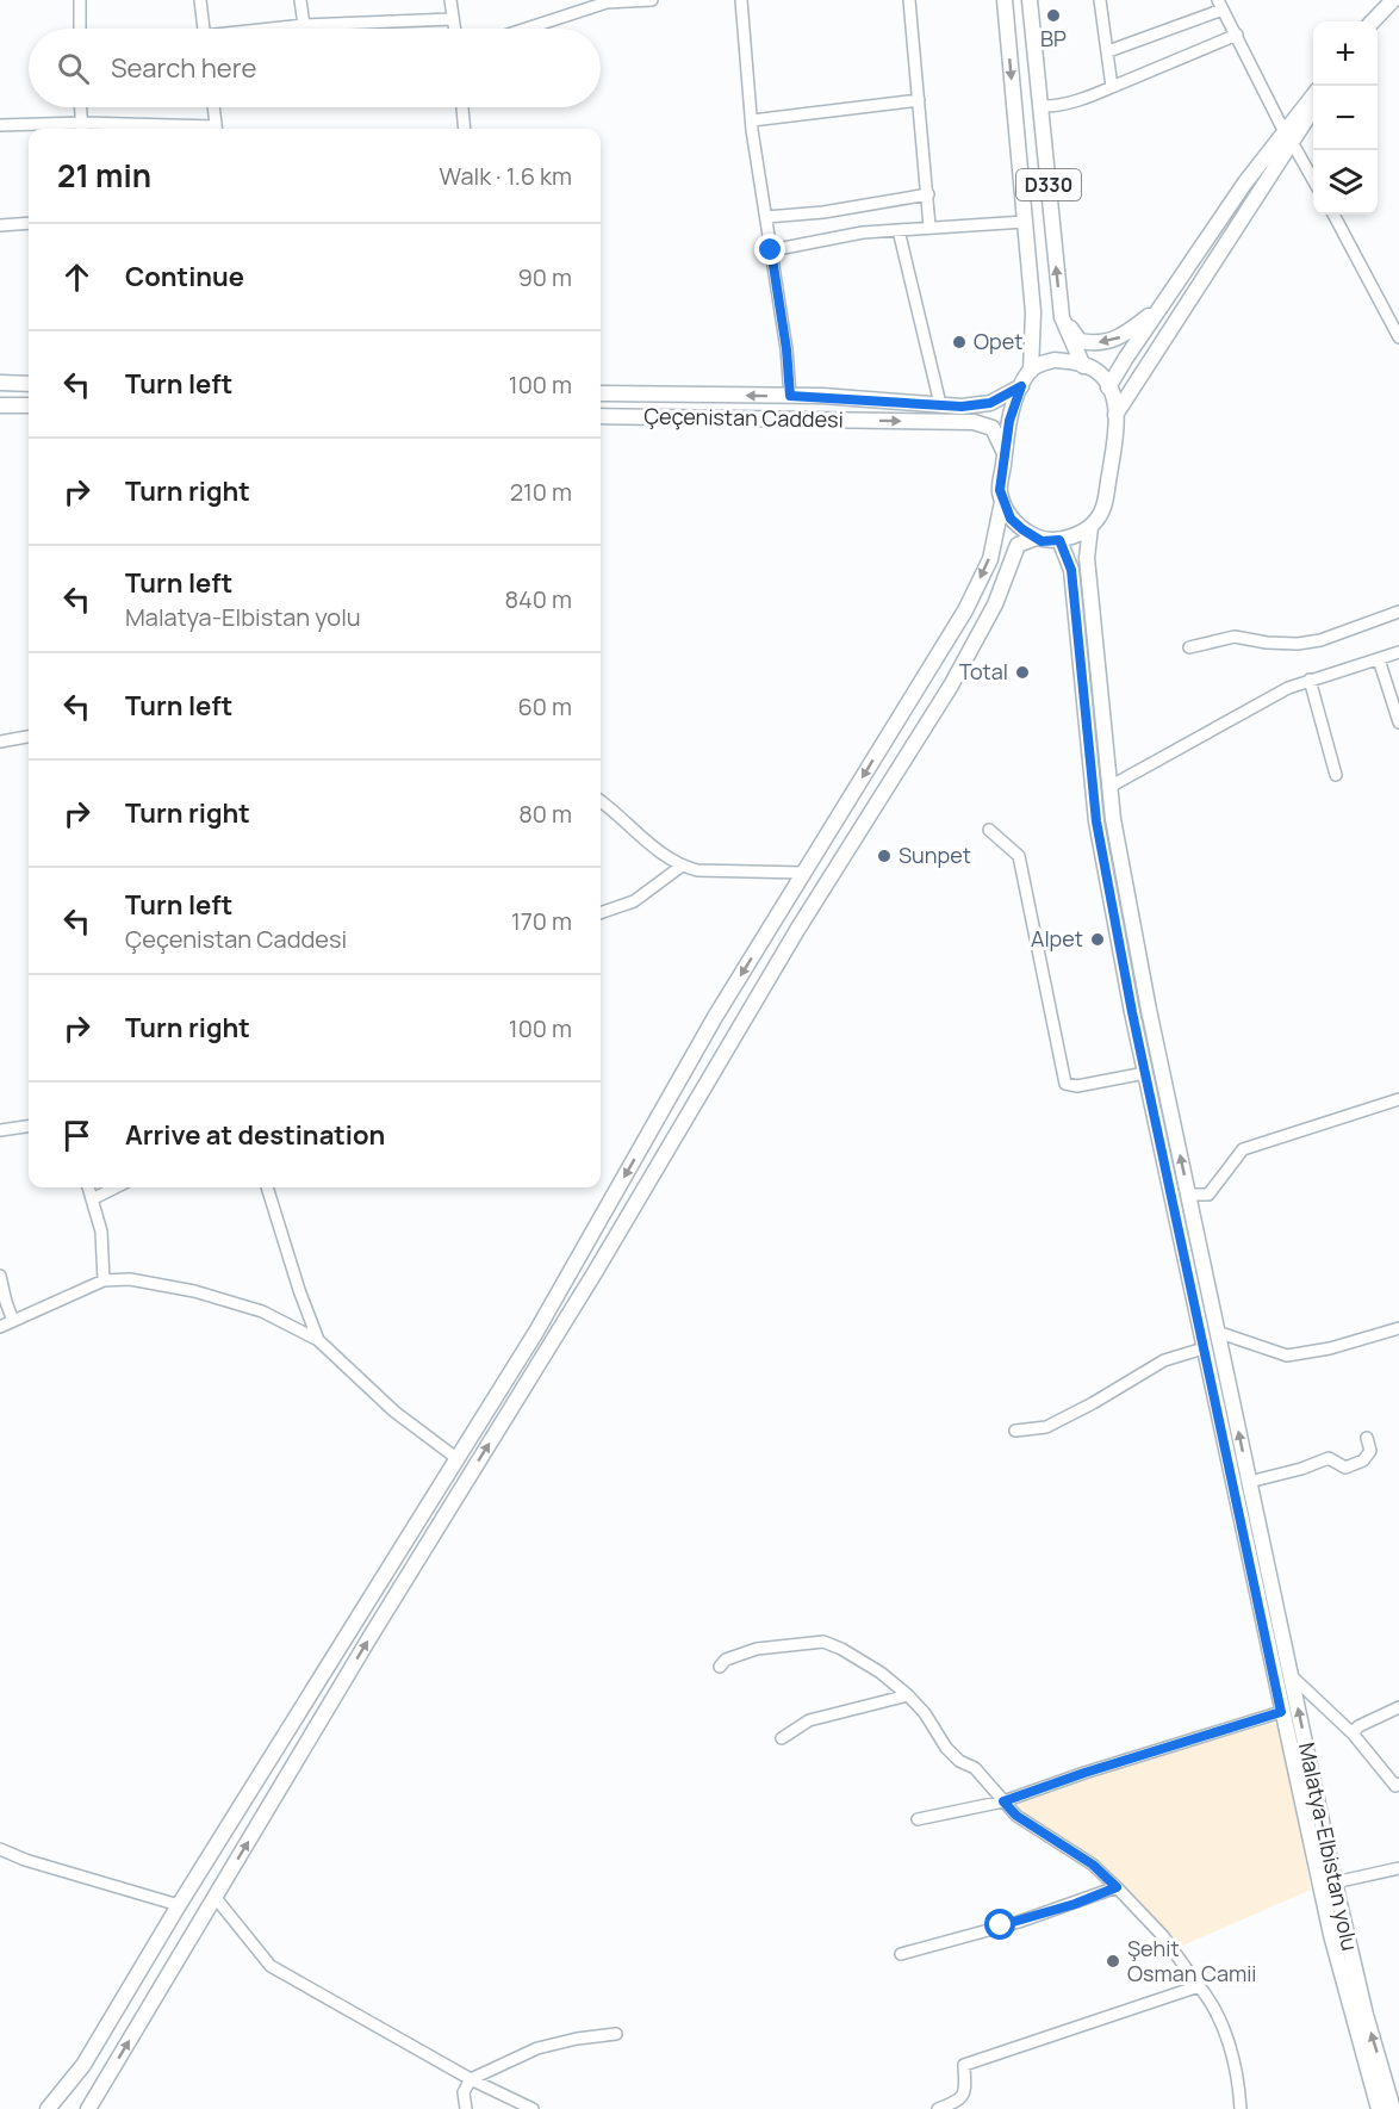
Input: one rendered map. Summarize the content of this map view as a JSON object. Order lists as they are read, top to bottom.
{
  "streets": {
    "main road": ["D330", "Çeçenistan Caddesi", "Malatya-Elbistan yolu"]
  },
  "crossings": [
    ["D330", "Çeçenistan Caddesi"],
    ["D330", "Malatya-Elbistan yolu"],
    ["Çeçenistan Caddesi", "Malatya-Elbistan yolu"]
  ],
  "places": [
    "BP",
    "Opet",
    "Total",
    "Sunpet",
    "Alpet",
    "Şehit Osman Camii"
  ],
  "page": {
    "map_buttons": ["+", "−"],
    "search": "Search here",
    "heading": ["21 min", "Walk · 1.6 km"],
    "list": [
      ["Continue", "90 m"],
      ["Turn left", "100 m"],
      ["Turn right", "210 m"],
      ["Turn left", "Malatya-Elbistan yolu", "840 m"],
      ["Turn left", "60 m"],
      ["Turn right", "80 m"],
      ["Turn left", "Çeçenistan Caddesi", "170 m"],
      ["Turn right", "100 m"],
      "Arrive at destination"
    ]
  }
}
